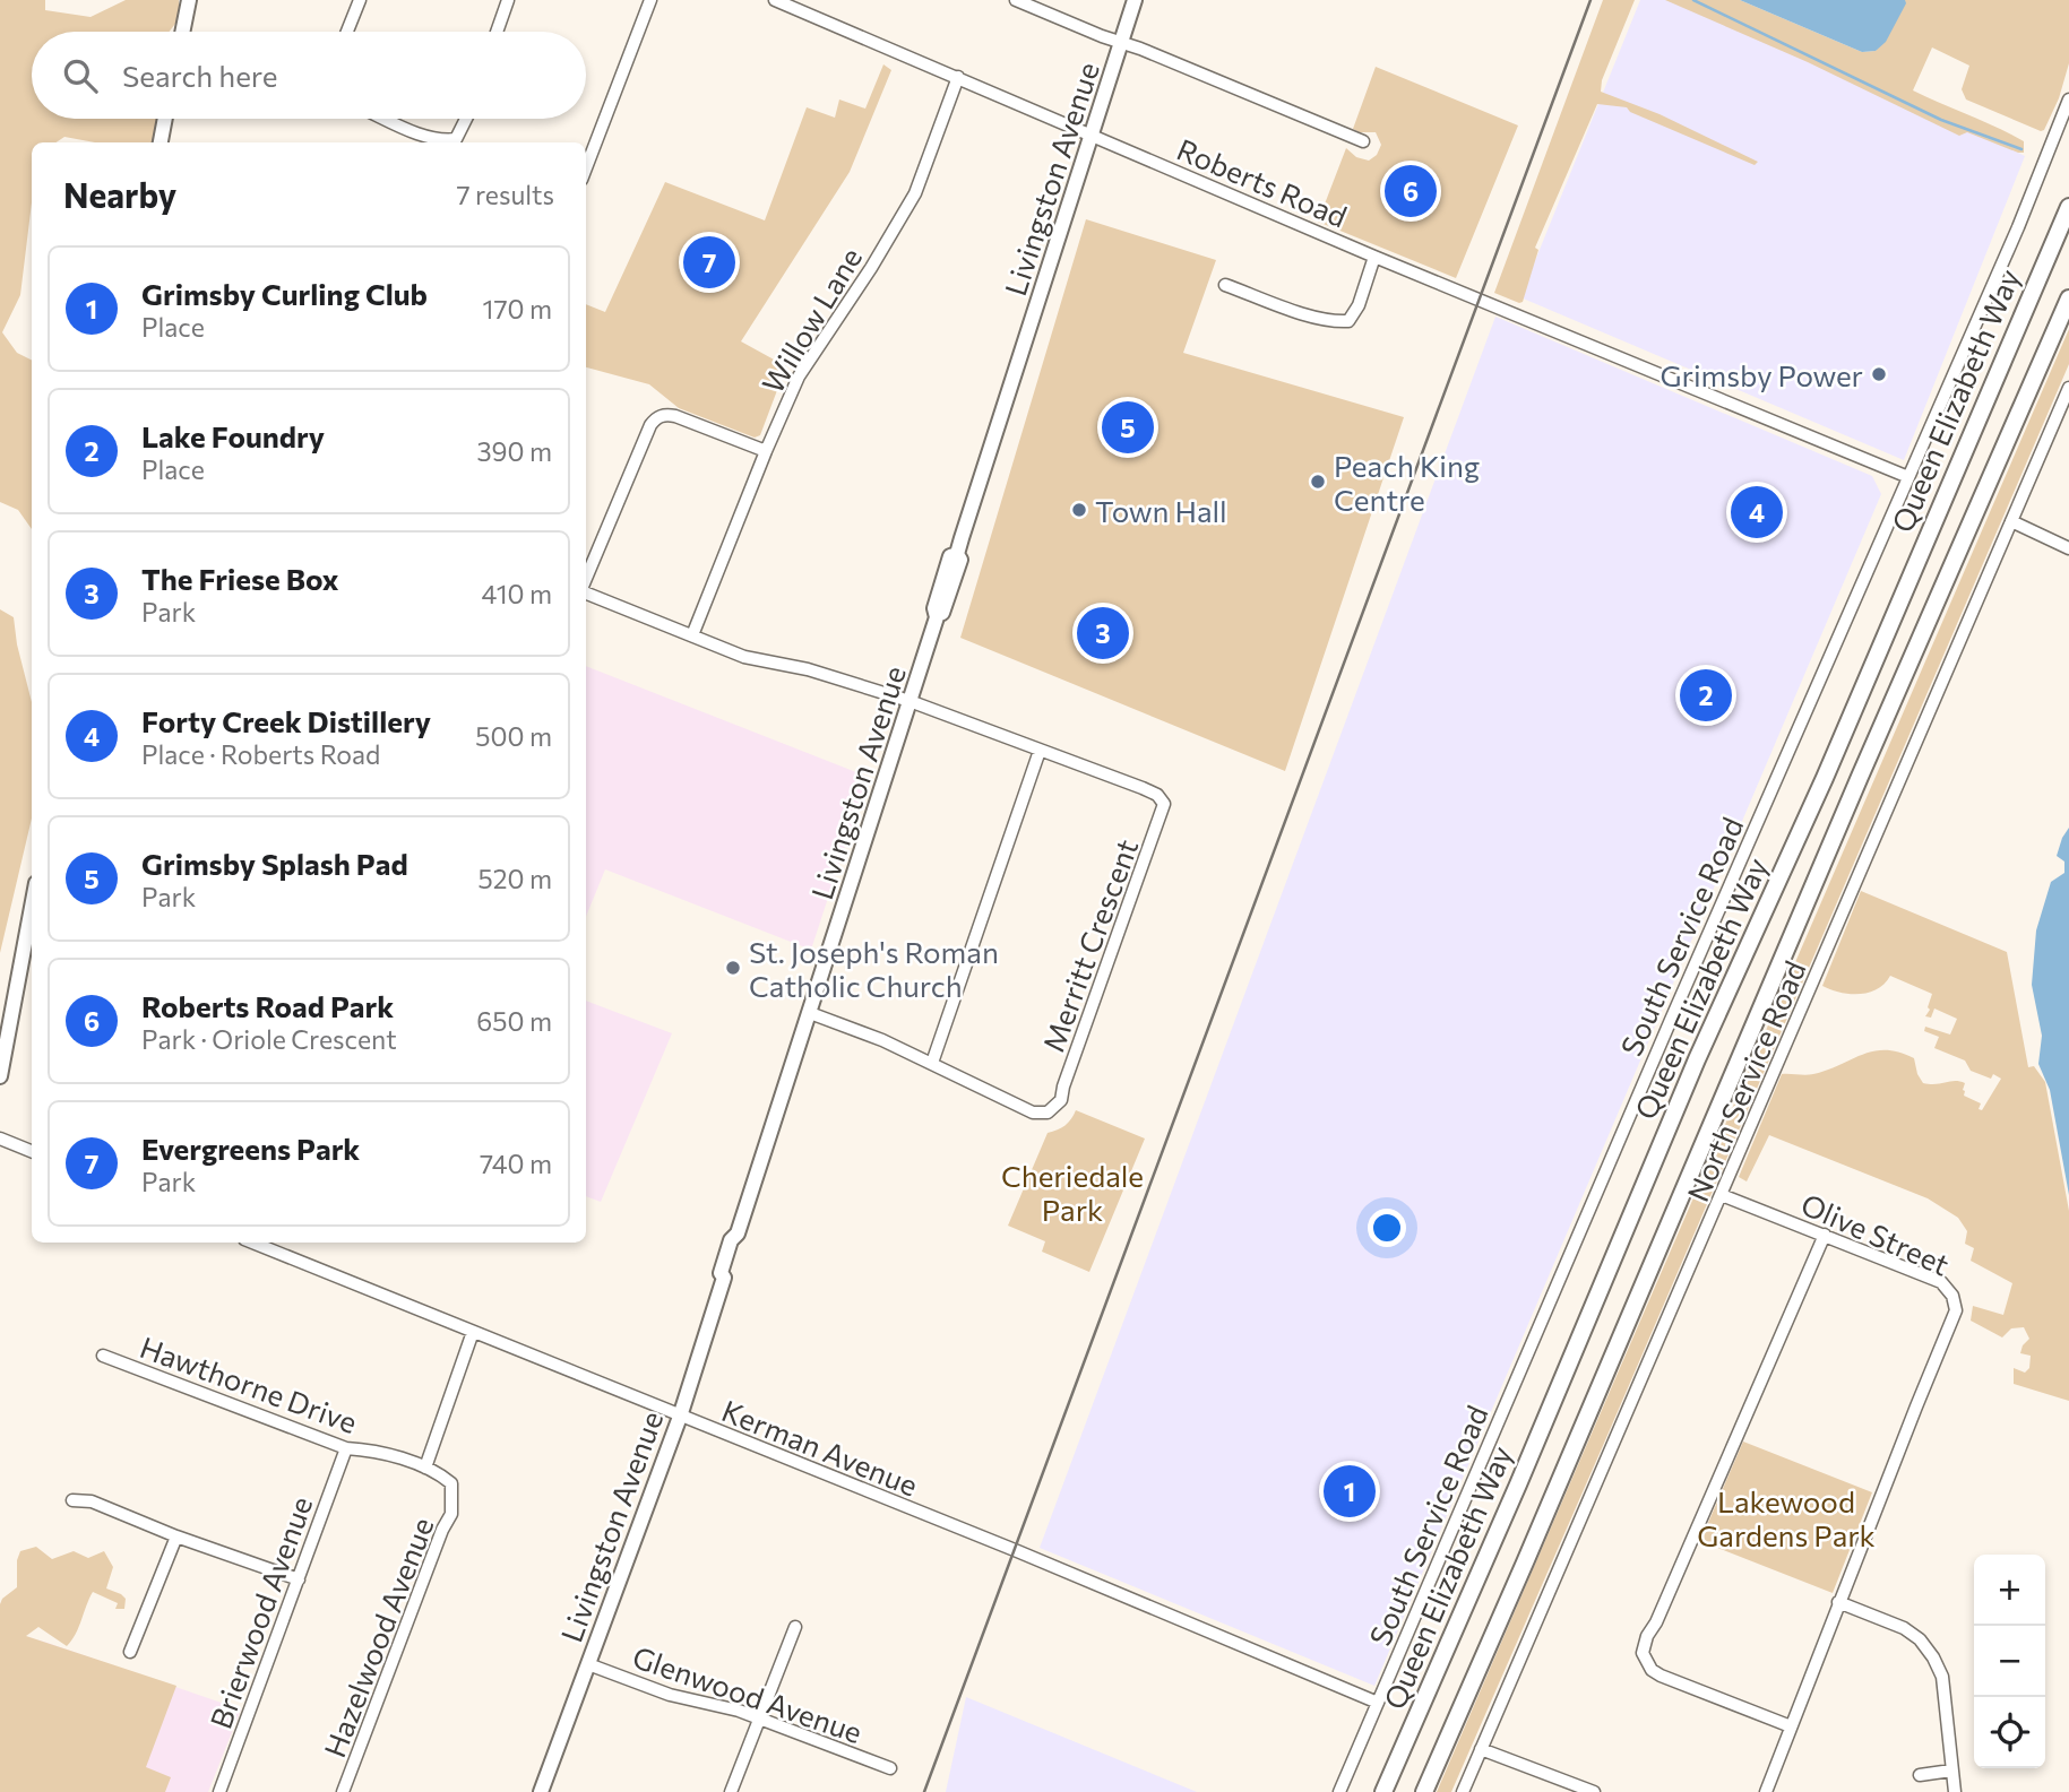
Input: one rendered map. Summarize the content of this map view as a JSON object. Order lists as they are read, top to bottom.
{
  "streets": {
    "highway": ["Queen Elizabeth Way"],
    "main road": ["Livingston Avenue"],
    "street": [
      "Roberts Road",
      "Willow Lane",
      "South Service Road",
      "Merritt Crescent",
      "North Service Road",
      "Olive Street",
      "Hawthorne Drive",
      "Kerman Avenue",
      "Brierwood Avenue",
      "Hazelwood Avenue",
      "Glenwood Avenue"
    ]
  },
  "crossings": [
    ["Livingston Avenue", "Roberts Road"],
    ["Livingston Avenue", "Merritt Crescent"],
    ["Livingston Avenue", "Kerman Avenue"],
    ["Livingston Avenue", "Glenwood Avenue"],
    ["Roberts Road", "Willow Lane"],
    ["Roberts Road", "South Service Road"],
    ["Willow Lane", "Merritt Crescent"],
    ["South Service Road", "Kerman Avenue"],
    ["North Service Road", "Olive Street"],
    ["Hawthorne Drive", "Brierwood Avenue"],
    ["Hawthorne Drive", "Hazelwood Avenue"]
  ],
  "parks": ["Cheriedale Park", "Lakewood Gardens Park"],
  "places": [
    "Grimsby Power",
    "Peach King Centre",
    "Town Hall",
    "St. Joseph's Roman Catholic Church"
  ],
  "page": {
    "search": "Search here",
    "heading": ["Nearby", "7 results"],
    "pins": [
      "6",
      "7",
      "5",
      "4",
      "3",
      "2",
      "1"
    ],
    "list": [
      {
        "mark": "1",
        "name": "Grimsby Curling Club",
        "note": "Place",
        "value": "170 m"
      },
      {
        "mark": "2",
        "name": "Lake Foundry",
        "note": "Place",
        "value": "390 m"
      },
      {
        "mark": "3",
        "name": "The Friese Box",
        "note": "Park",
        "value": "410 m"
      },
      {
        "mark": "4",
        "name": "Forty Creek Distillery",
        "note": "Place · Roberts Road",
        "value": "500 m"
      },
      {
        "mark": "5",
        "name": "Grimsby Splash Pad",
        "note": "Park",
        "value": "520 m"
      },
      {
        "mark": "6",
        "name": "Roberts Road Park",
        "note": "Park · Oriole Crescent",
        "value": "650 m"
      },
      {
        "mark": "7",
        "name": "Evergreens Park",
        "note": "Park",
        "value": "740 m"
      }
    ],
    "map_buttons": ["+", "−"]
  }
}
